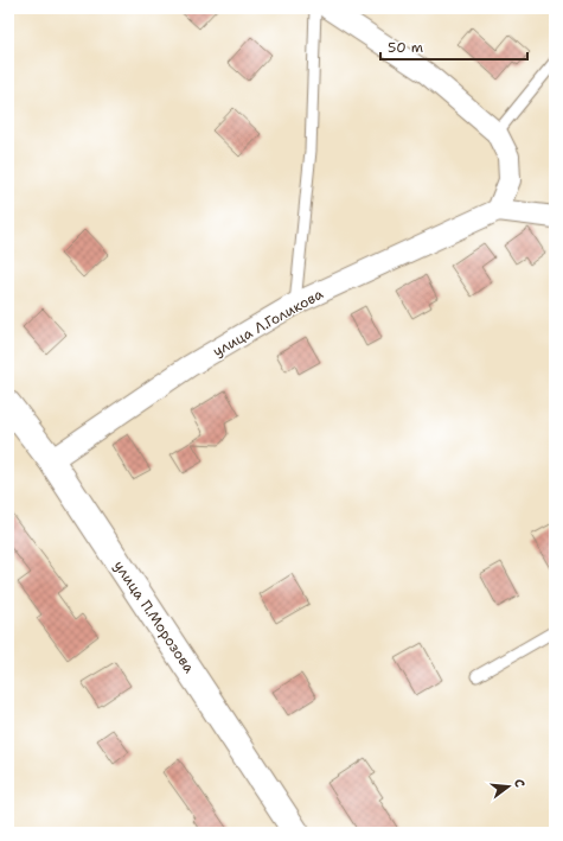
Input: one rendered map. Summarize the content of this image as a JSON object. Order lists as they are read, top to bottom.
{
  "streets": {
    "street": ["улица Л.Голикова", "улица П.Морозова"]
  },
  "crossings": [
    ["улица Л.Голикова", "улица П.Морозова"]
  ],
  "scale_bar": "50 m",
  "north": "right"
}
